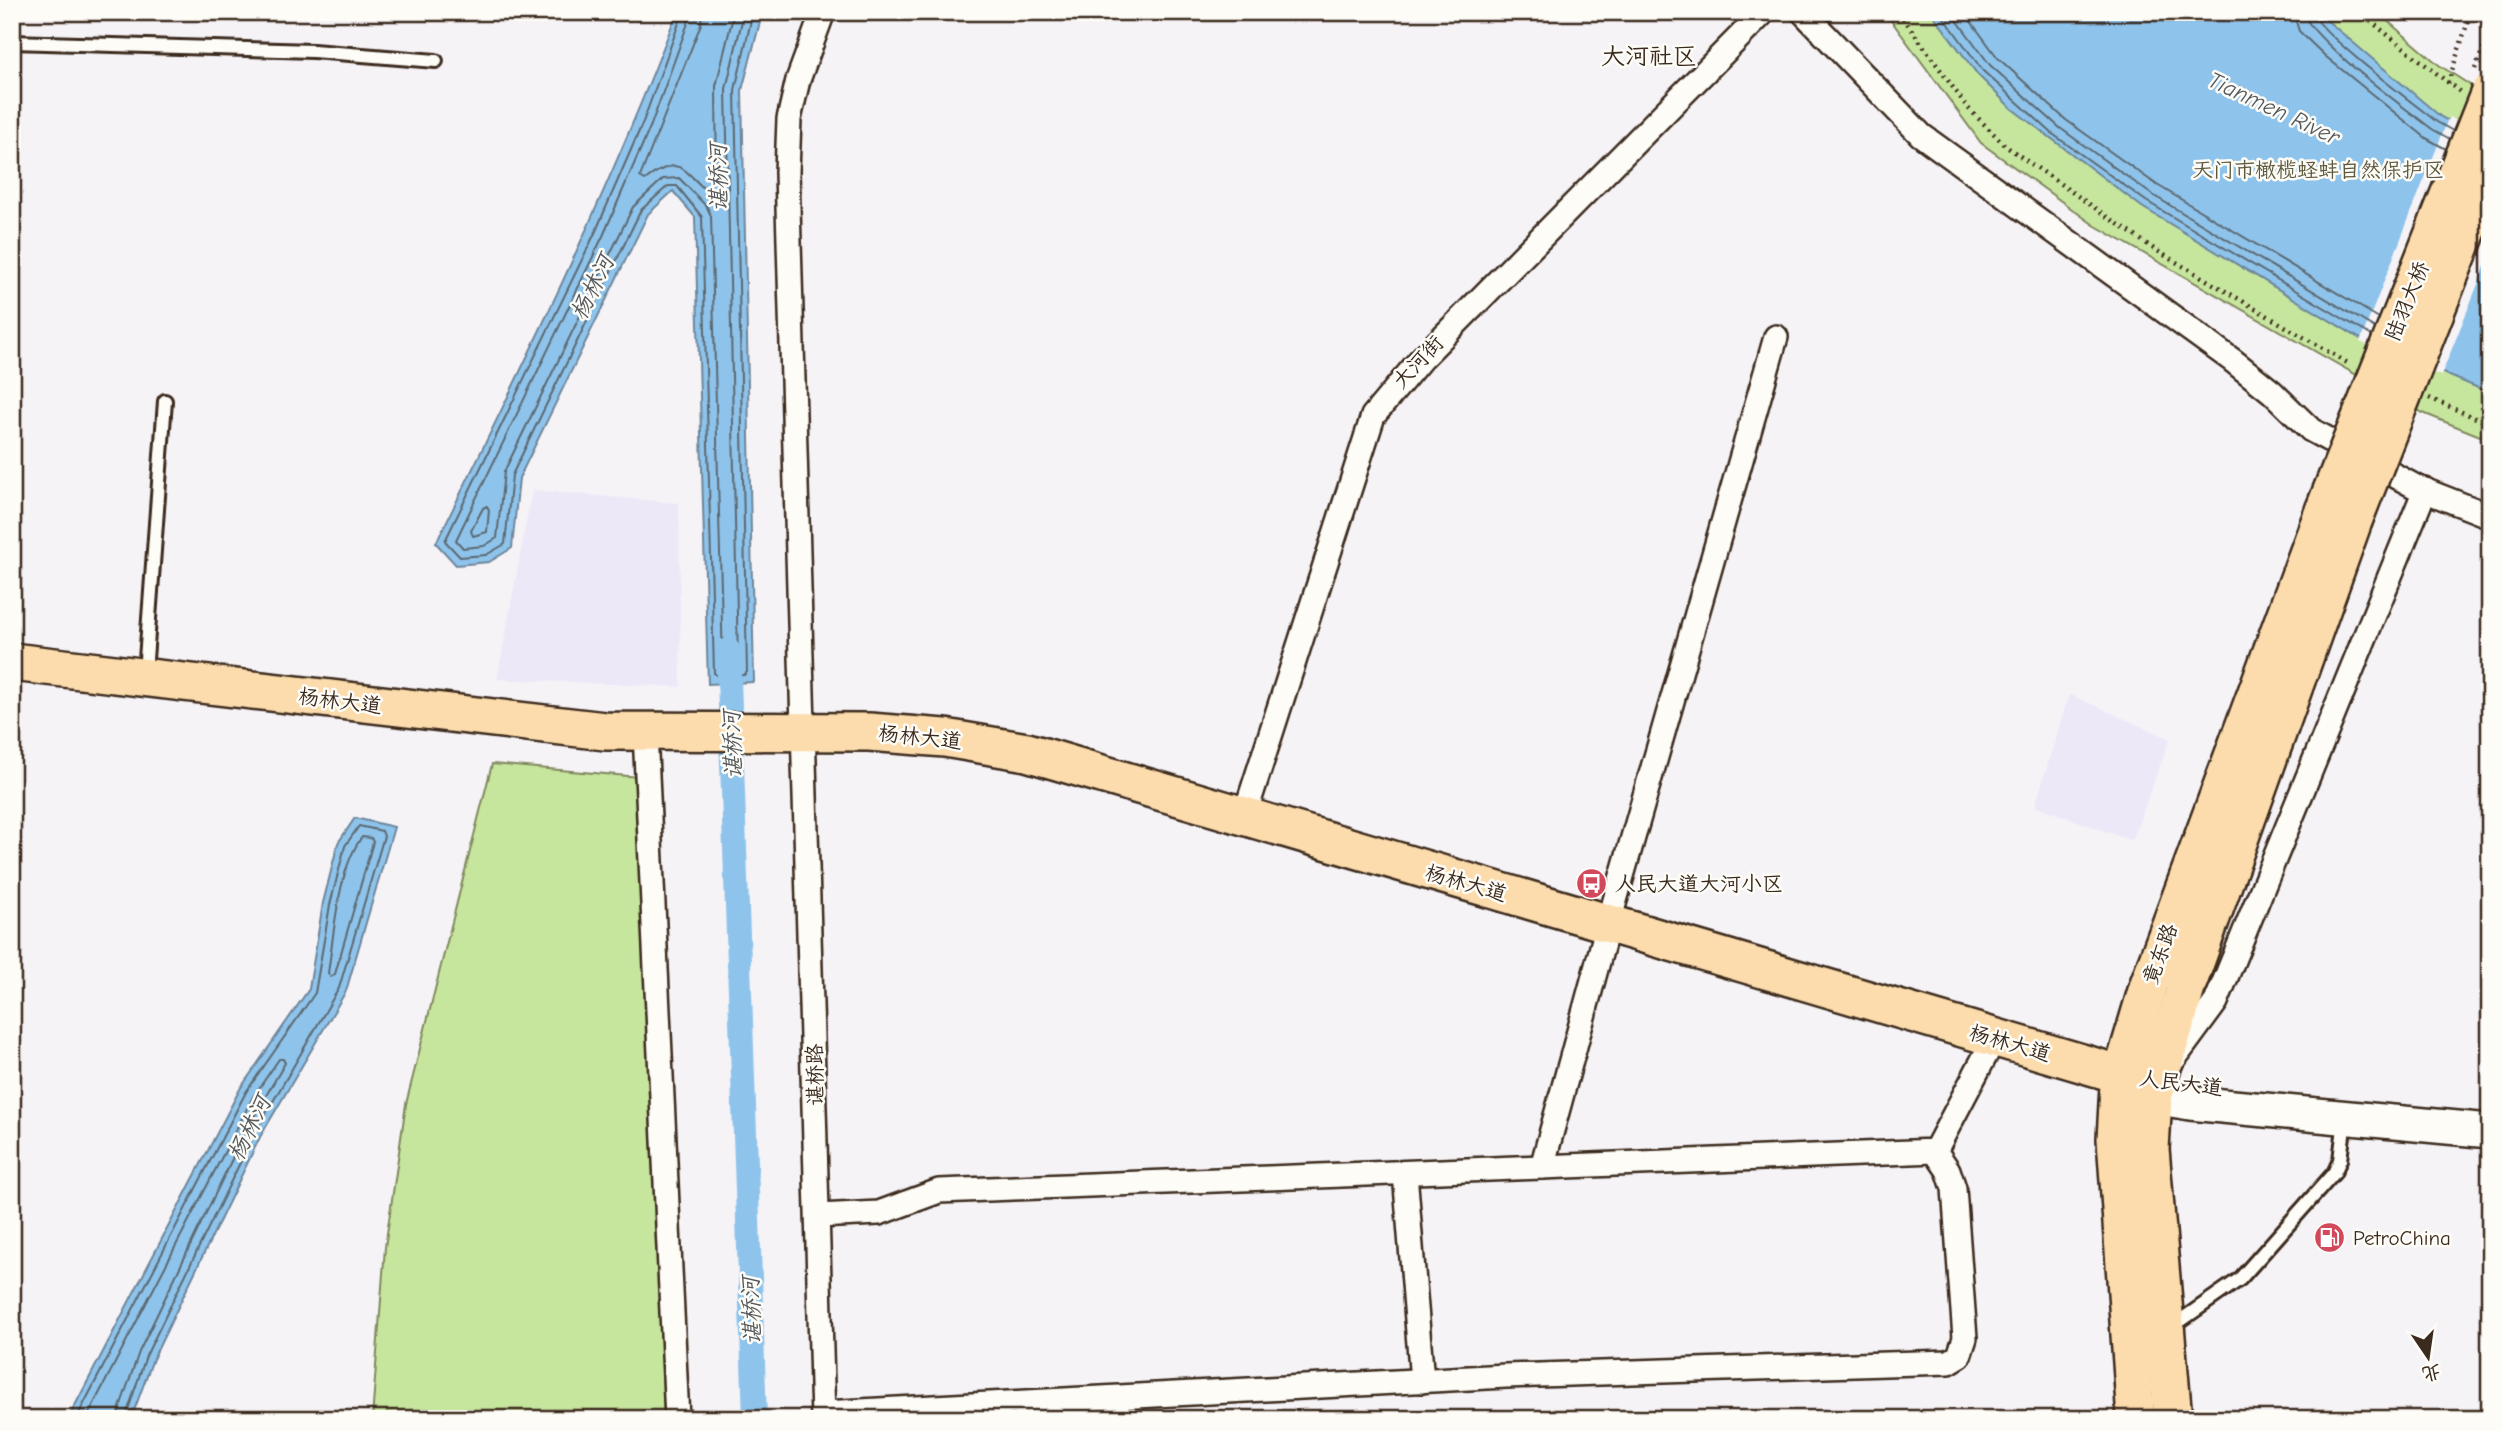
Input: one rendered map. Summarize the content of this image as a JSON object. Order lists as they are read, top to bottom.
{
  "streets": {
    "main road": [
      "陆羽大桥",
      "杨林大道",
      "竟东路",
      "人民大道"
    ],
    "street": ["大河街", "谌桥路"]
  },
  "crossings": [
    ["陆羽大桥", "竟东路"],
    ["大河街", "杨林大道"],
    ["杨林大道", "竟东路"],
    ["杨林大道", "谌桥路"],
    ["杨林大道", "人民大道"],
    ["竟东路", "人民大道"]
  ],
  "districts": ["大河社区"],
  "water": ["Tianmen River", "谌桥河", "杨林河"],
  "parks": ["天门市橄榄蛏蚌自然保护区"],
  "places": {
    "bus stop": ["人民大道大河小区"],
    "fuel station": ["PetroChina"]
  },
  "north": "bottom"
}
